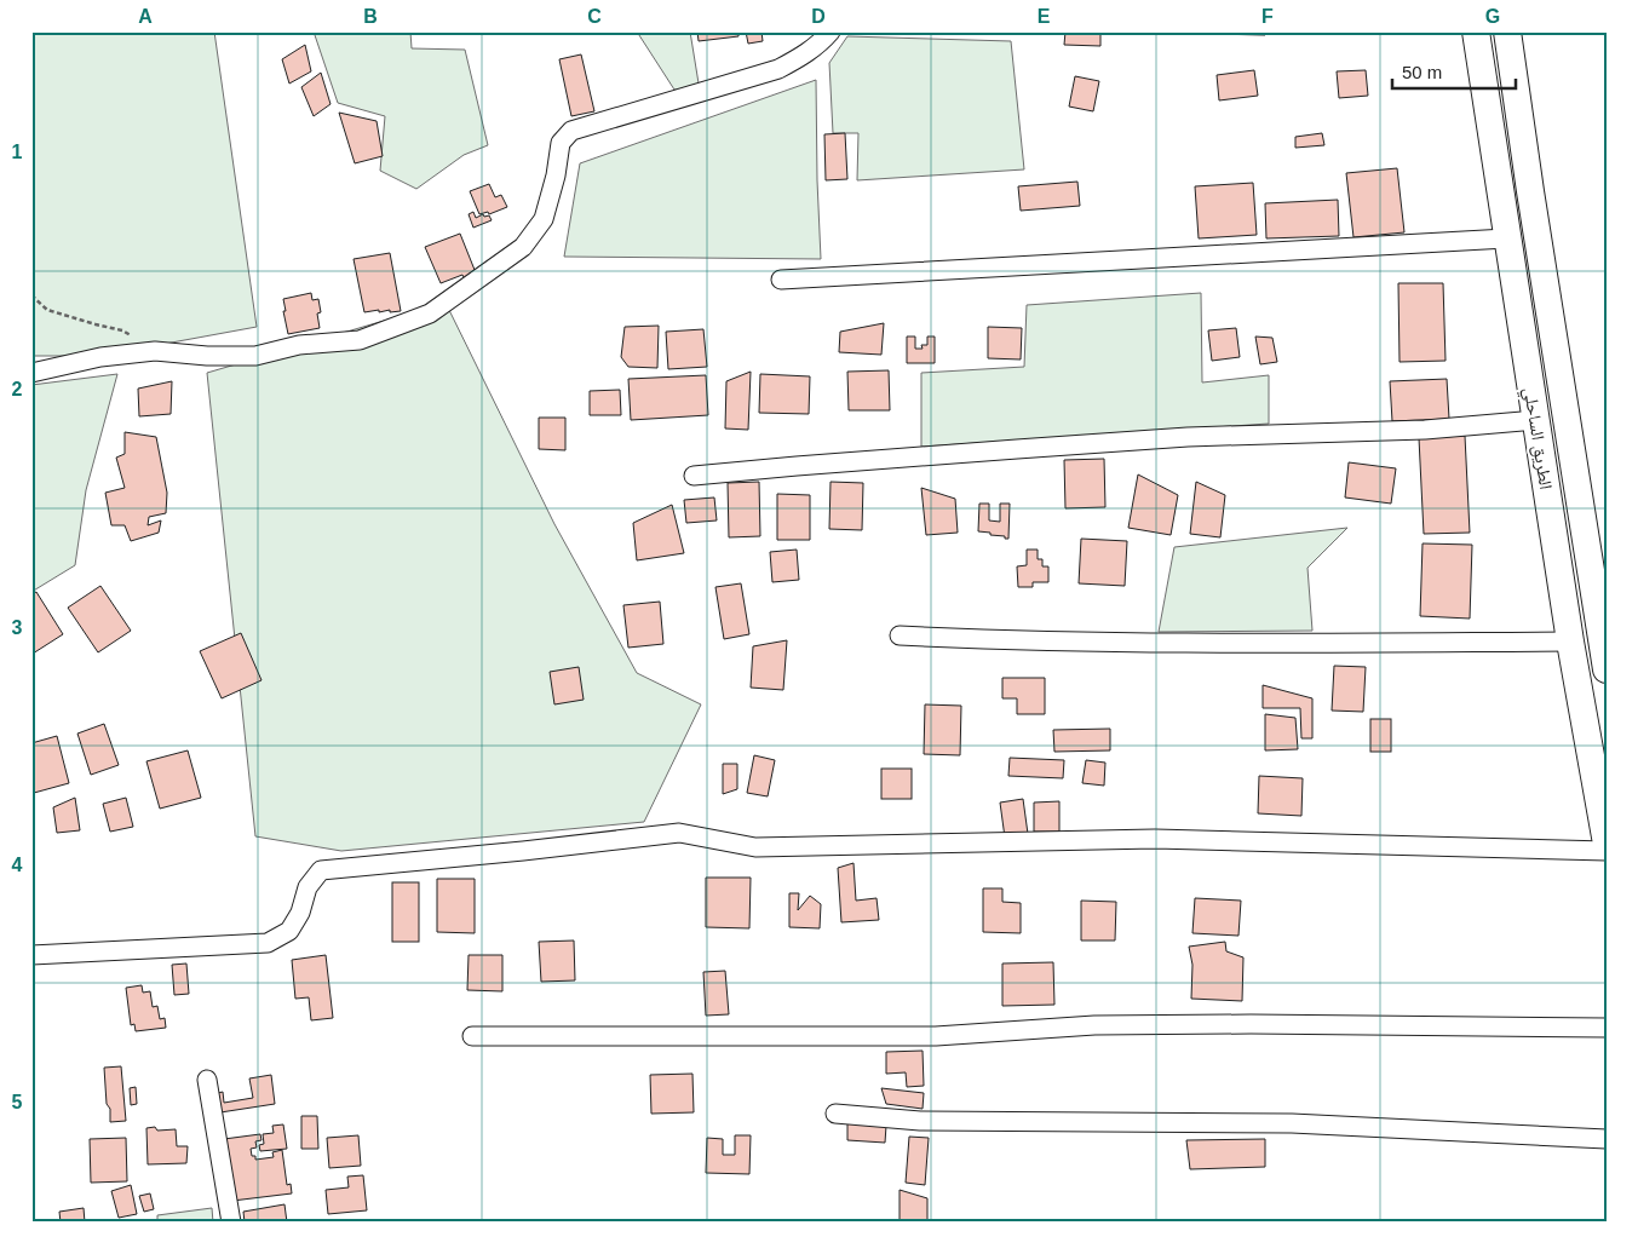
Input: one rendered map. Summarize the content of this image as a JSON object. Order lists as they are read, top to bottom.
{
  "streets": {
    "highway": ["الطريق الساحلي"]
  },
  "scale_bar": "50 m",
  "grid": {
    "columns": [
      "A",
      "B",
      "C",
      "D",
      "E",
      "F",
      "G"
    ],
    "rows": [
      "1",
      "2",
      "3",
      "4",
      "5"
    ]
  }
}
